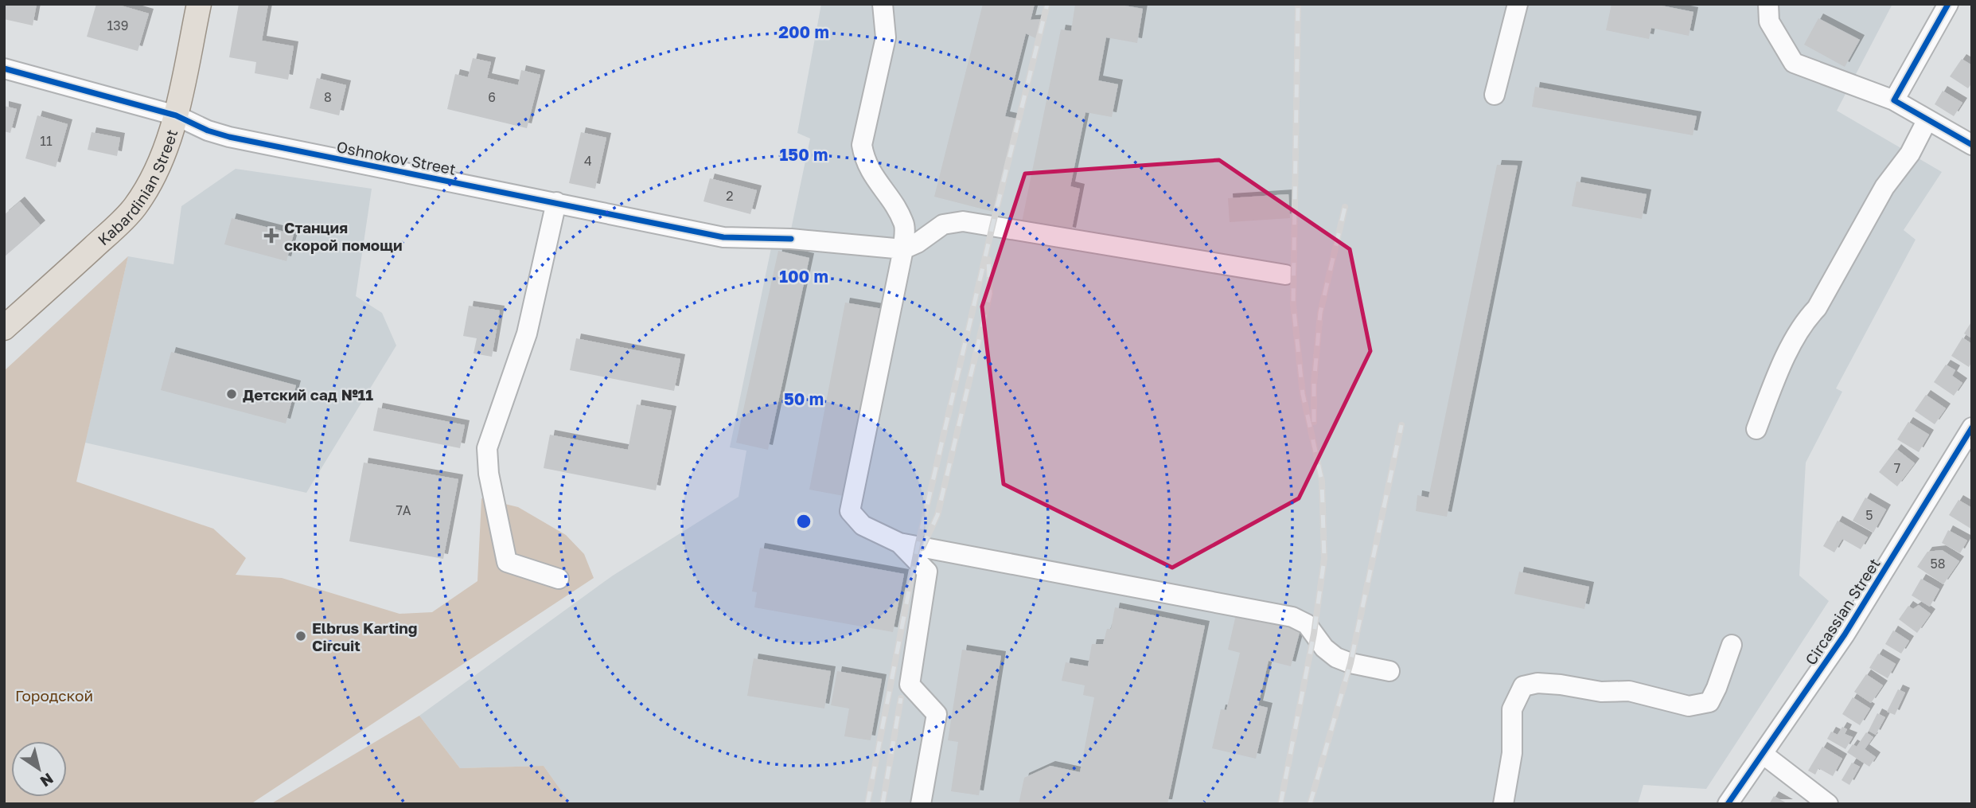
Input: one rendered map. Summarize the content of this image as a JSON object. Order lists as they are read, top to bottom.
{
  "streets": {
    "main road": ["Kabardinian Street"],
    "street": ["Oshnokov Street", "Circassian Street"]
  },
  "crossings": [
    ["Oshnokov Street", "Kabardinian Street"]
  ],
  "parks": ["Городской"],
  "places": {
    "health": ["Станция скорой помощи"],
    "other": ["Детский сад №11", "Elbrus Karting Circuit"]
  },
  "house_numbers": [
    "139",
    "8",
    "6",
    "11",
    "4",
    "2",
    "7",
    "7А",
    "5",
    "58"
  ],
  "north": "bottom right",
  "rings": [
    "200 m",
    "150 m",
    "100 m",
    "50 m"
  ]
}
